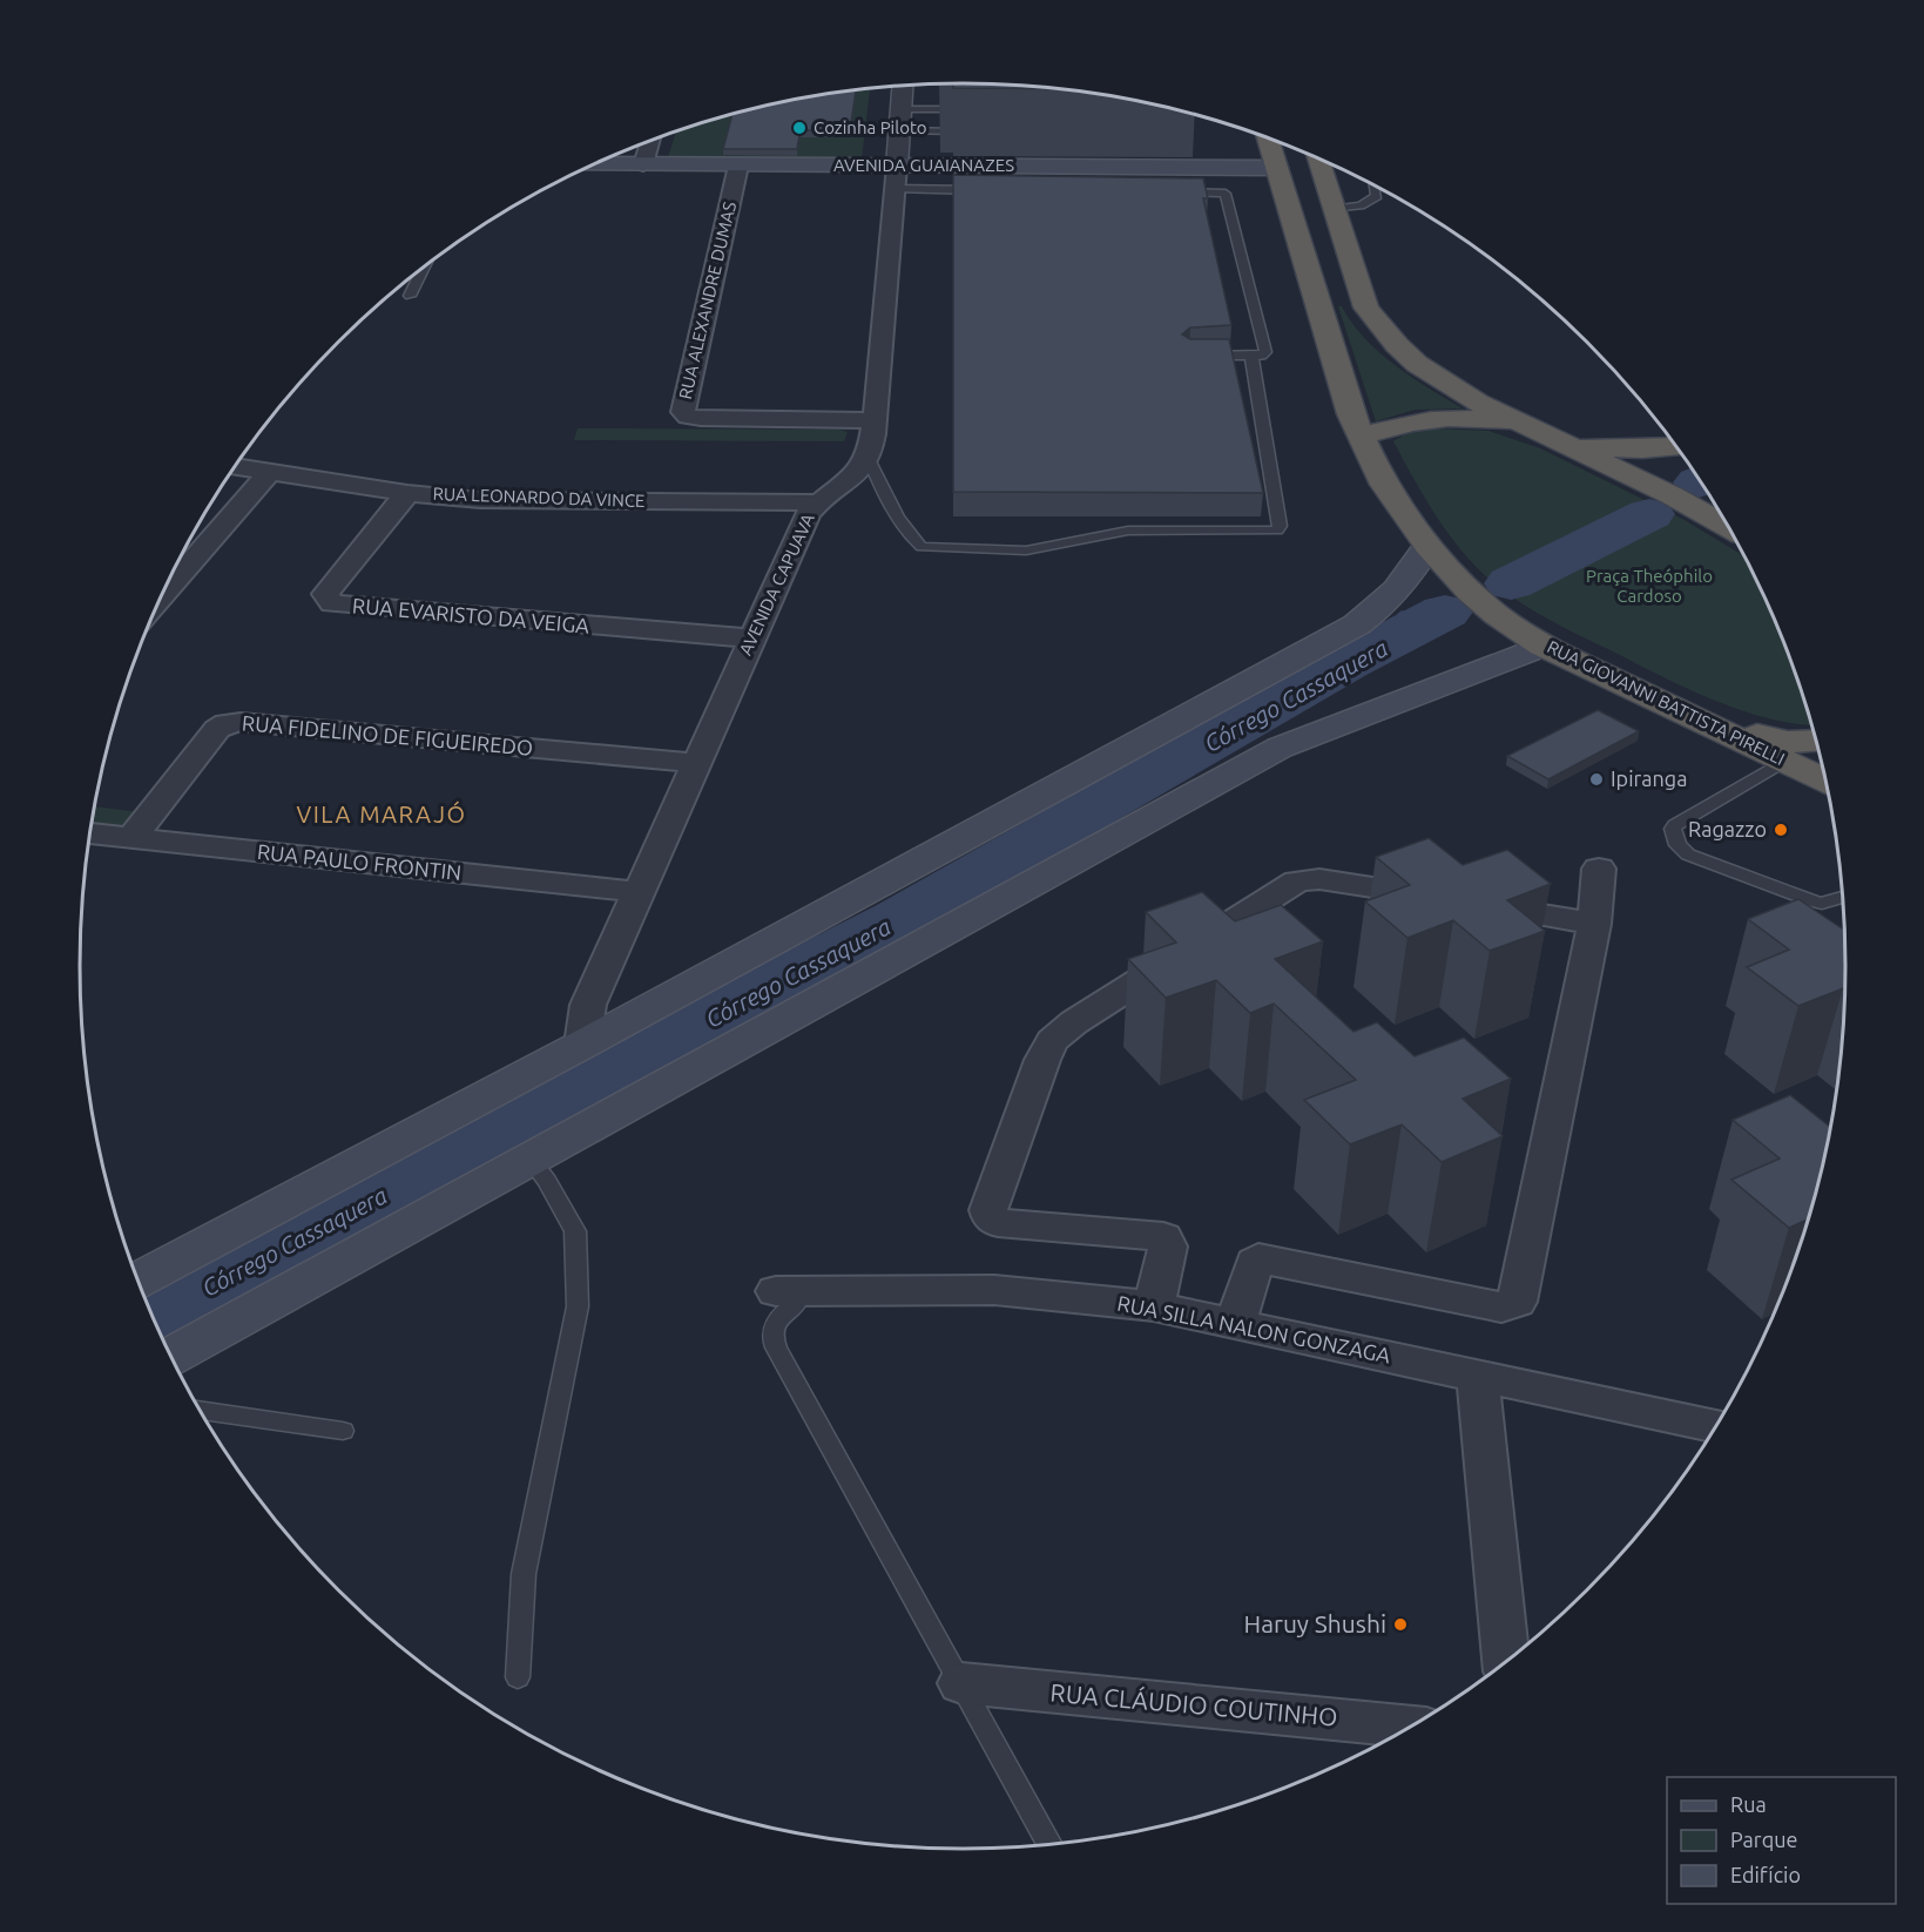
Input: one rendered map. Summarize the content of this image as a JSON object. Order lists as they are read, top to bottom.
{
  "streets": {
    "highway": ["RUA GIOVANNI BATTISTA PIRELLI"],
    "main road": ["AVENIDA GUAIANAZES"],
    "street": [
      "RUA ALEXANDRE DUMAS",
      "RUA LEONARDO DA VINCE",
      "AVENIDA CAPUAVA",
      "RUA EVARISTO DA VEIGA",
      "RUA FIDELINO DE FIGUEIREDO",
      "RUA PAULO FRONTIN",
      "RUA SILLA NALON GONZAGA",
      "RUA CLÁUDIO COUTINHO"
    ]
  },
  "crossings": [
    ["AVENIDA GUAIANAZES", "RUA ALEXANDRE DUMAS"],
    ["AVENIDA GUAIANAZES", "RUA GIOVANNI BATTISTA PIRELLI"],
    ["RUA LEONARDO DA VINCE", "AVENIDA CAPUAVA"],
    ["RUA LEONARDO DA VINCE", "RUA EVARISTO DA VEIGA"],
    ["AVENIDA CAPUAVA", "RUA EVARISTO DA VEIGA"],
    ["AVENIDA CAPUAVA", "RUA FIDELINO DE FIGUEIREDO"],
    ["AVENIDA CAPUAVA", "RUA PAULO FRONTIN"],
    ["RUA FIDELINO DE FIGUEIREDO", "RUA PAULO FRONTIN"]
  ],
  "districts": ["VILA MARAJÓ"],
  "water": ["Córrego Cassaquera"],
  "parks": ["Praça Theóphilo Cardoso"],
  "places": [
    "Cozinha Piloto",
    "Ipiranga",
    "Ragazzo",
    "Haruy Shushi"
  ],
  "legend": ["Rua", "Parque", "Edifício"]
}
